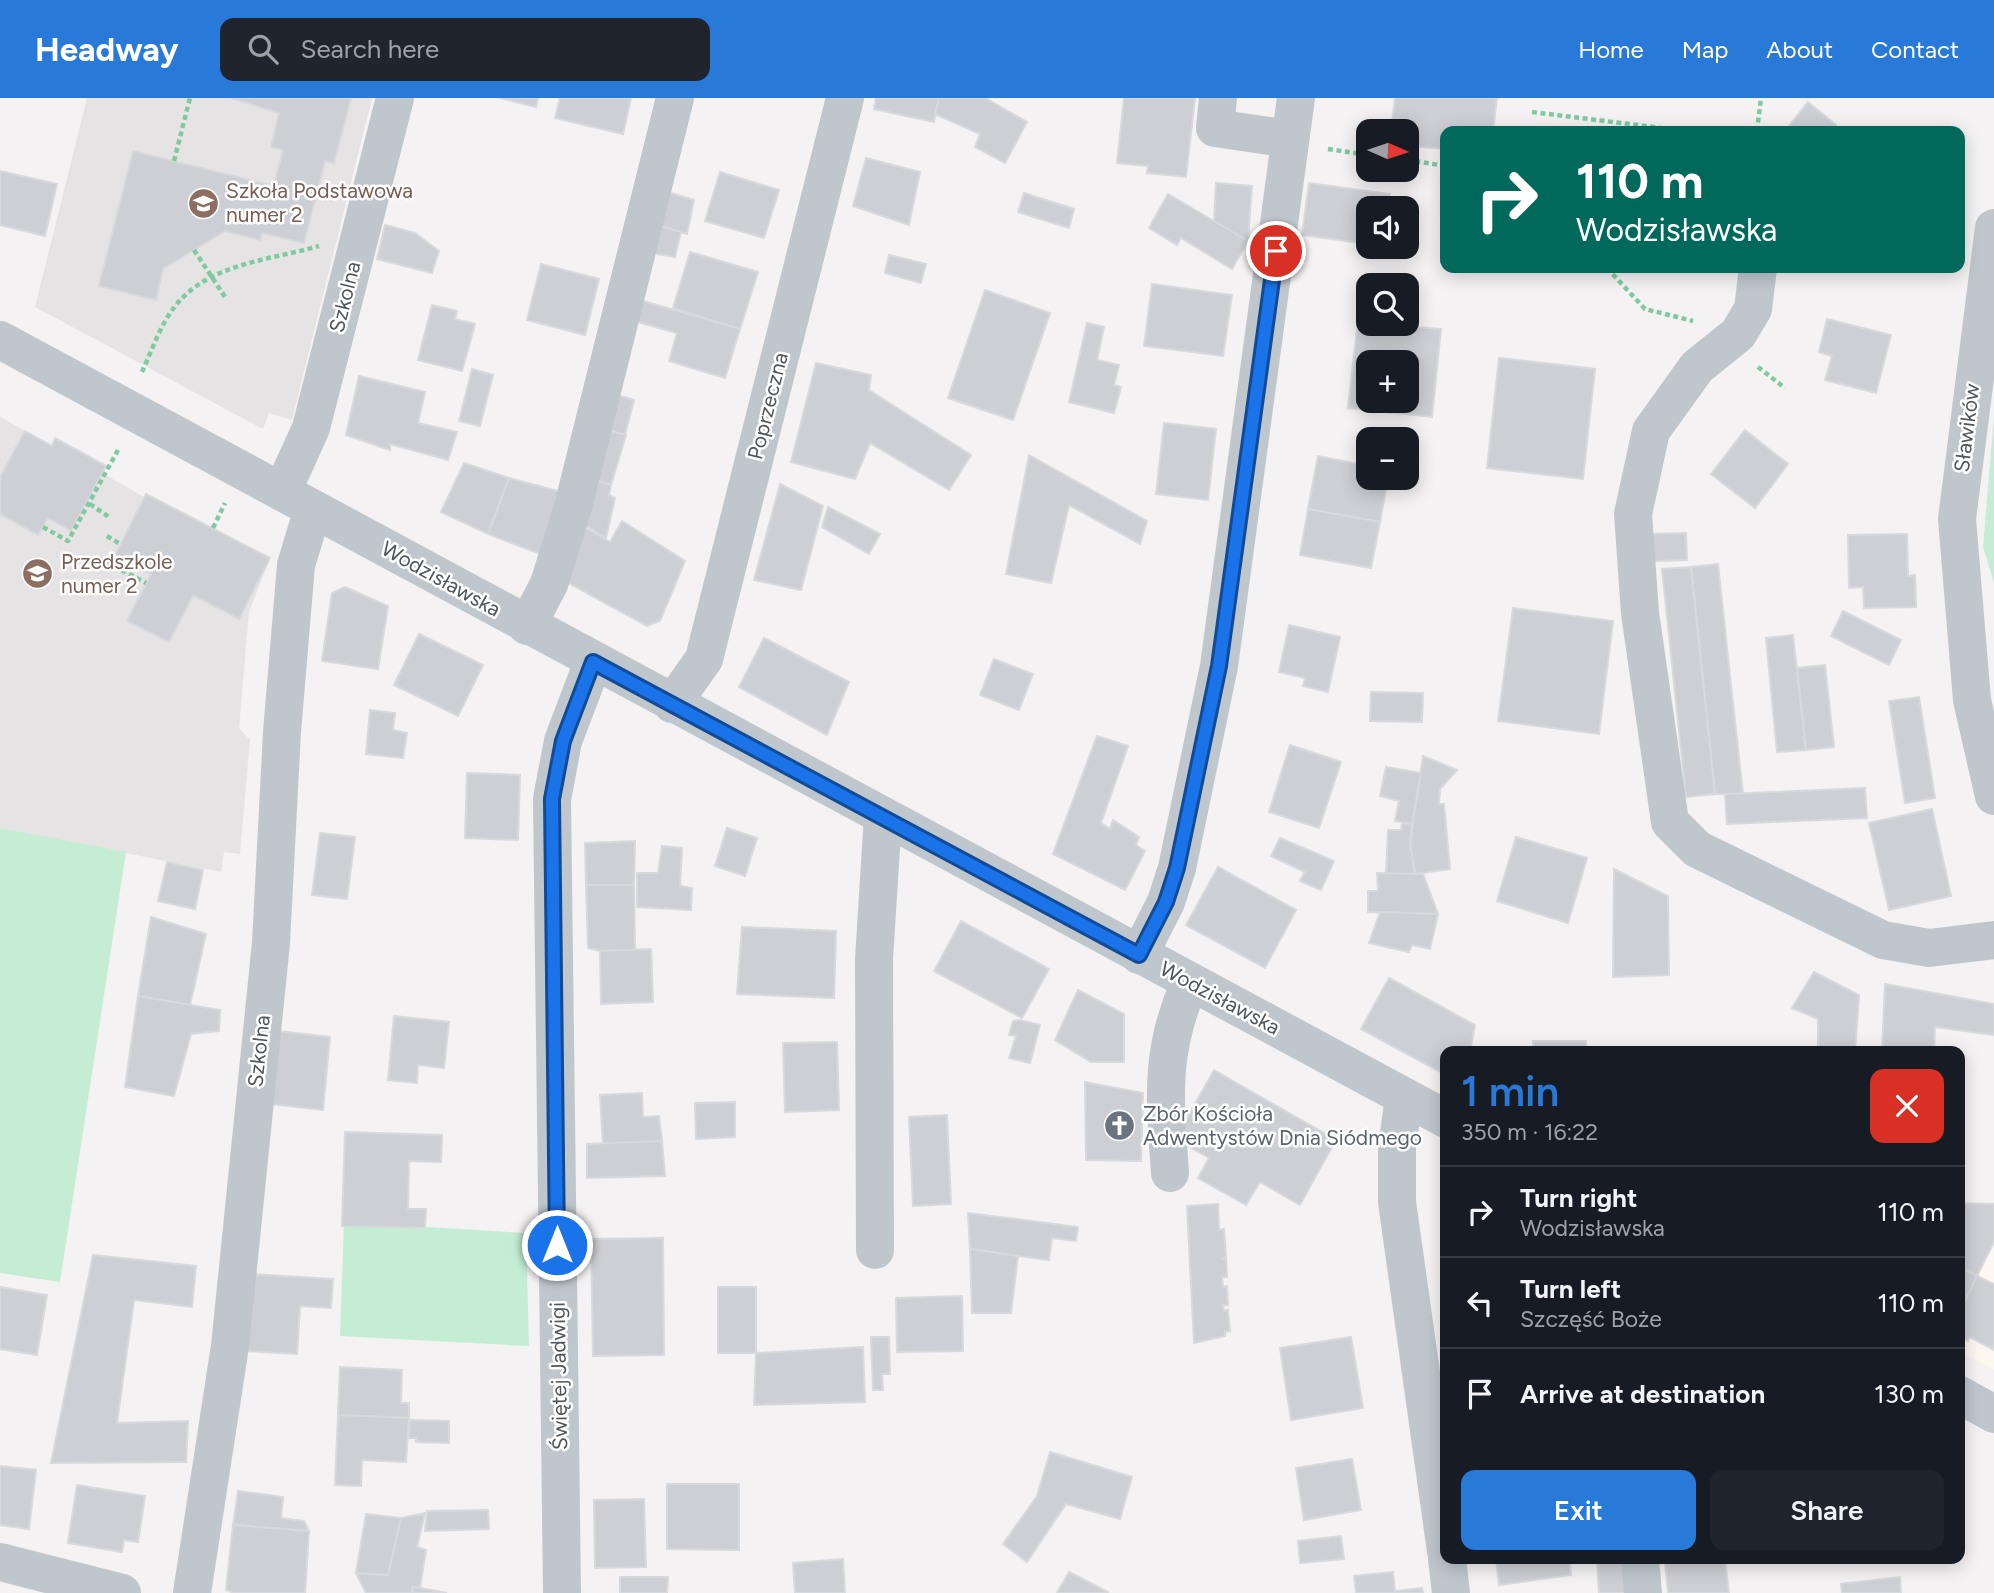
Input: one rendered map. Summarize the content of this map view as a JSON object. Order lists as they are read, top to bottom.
{
  "streets": {
    "street": [
      "Szkolna",
      "Poprzeczna",
      "Sławików",
      "Wodzisławska",
      "Świętej Jadwigi"
    ]
  },
  "crossings": [
    ["Szkolna", "Wodzisławska"],
    ["Poprzeczna", "Wodzisławska"],
    ["Wodzisławska", "Świętej Jadwigi"]
  ],
  "places": {
    "school or university": ["Szkoła Podstawowa numer 2", "Przedszkole numer 2"],
    "church": ["Zbór Kościoła Adwentystów Dnia Siódmego"]
  },
  "north": "right",
  "page": {
    "header": "Headway",
    "search": "Search here",
    "nav": [
      "Home",
      "Map",
      "About",
      "Contact"
    ],
    "map_buttons": ["+", "−"],
    "turn": ["110 m", "Wodzisławska"],
    "heading": ["1 min", "350 m · 16:22"],
    "list": [
      {
        "name": "Turn right",
        "note": "Wodzisławska",
        "value": "110 m"
      },
      {
        "name": "Turn left",
        "note": "Szczęść Boże",
        "value": "110 m"
      },
      {
        "name": "Arrive at destination",
        "value": "130 m"
      }
    ],
    "buttons": ["Exit", "Share"]
  }
}
